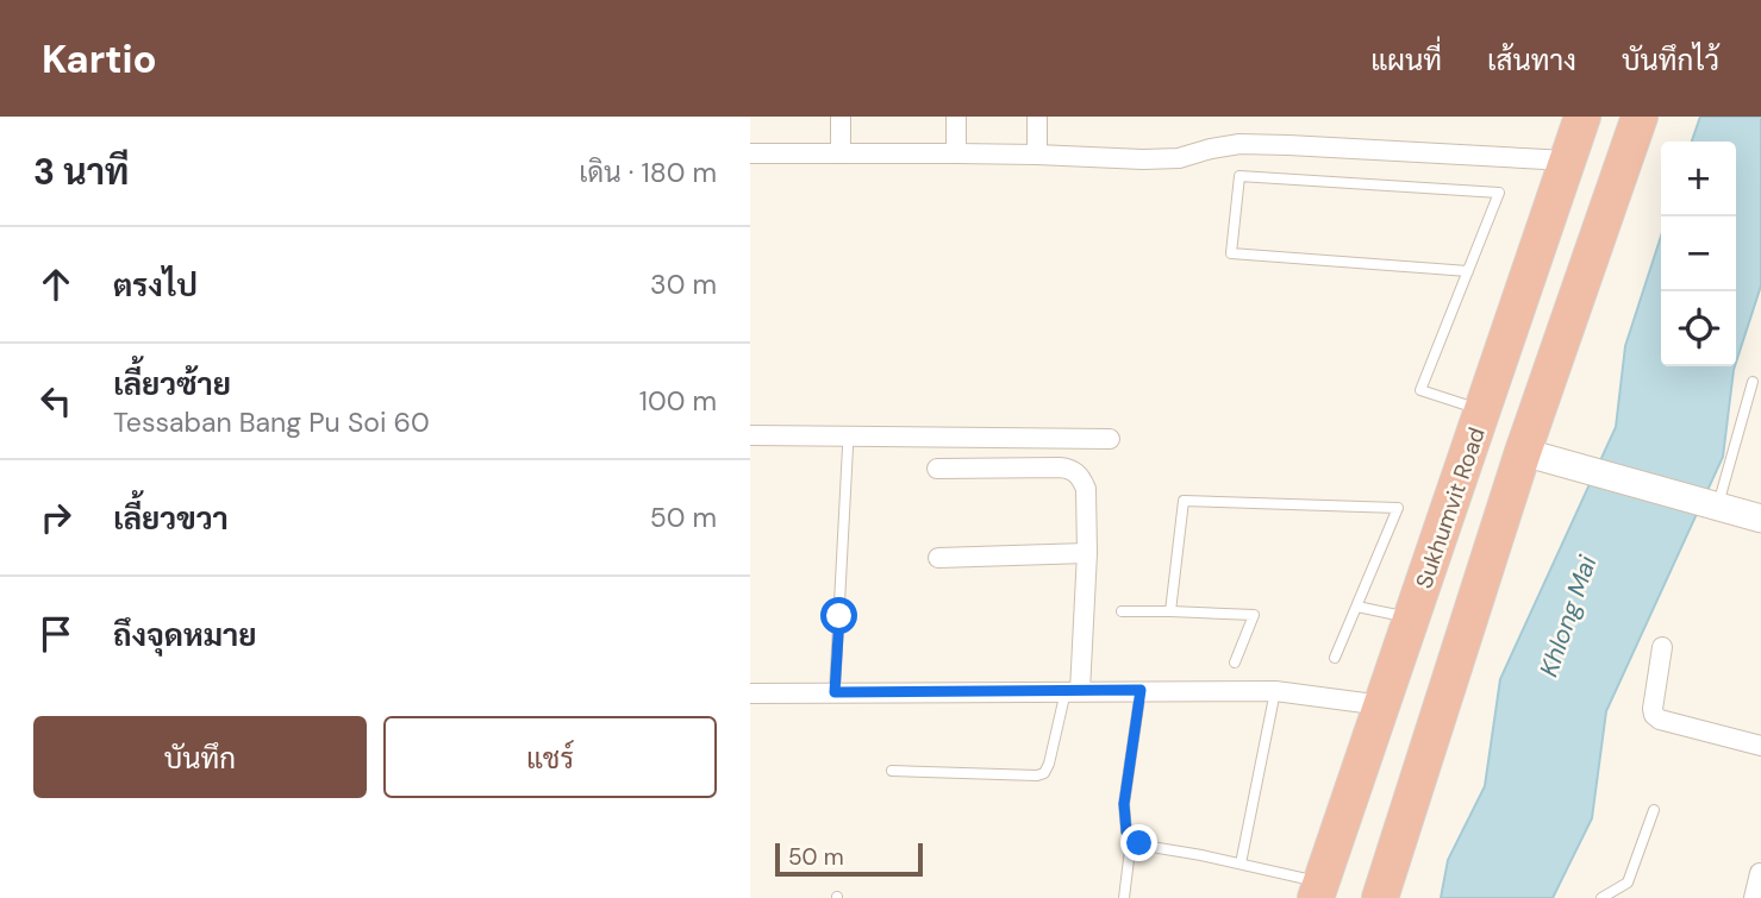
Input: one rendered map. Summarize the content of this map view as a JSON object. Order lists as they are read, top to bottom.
{
  "streets": {
    "highway": ["Sukhumvit Road"]
  },
  "water": ["Khlong Mai"],
  "scale_bar": "50 m",
  "page": {
    "header": "Kartio",
    "nav": ["แผนที่", "เส้นทาง", "บันทึกไว้"],
    "heading": ["3 นาที", "เดิน · 180 m"],
    "map_buttons": ["+", "−"],
    "list": [
      ["ตรงไป", "30 m"],
      ["เลี้ยวซ้าย", "Tessaban Bang Pu Soi 60", "100 m"],
      ["เลี้ยวขวา", "50 m"],
      "ถึงจุดหมาย"
    ],
    "buttons": ["บันทึก", "แชร์"],
    "scale": "50 m"
  }
}
